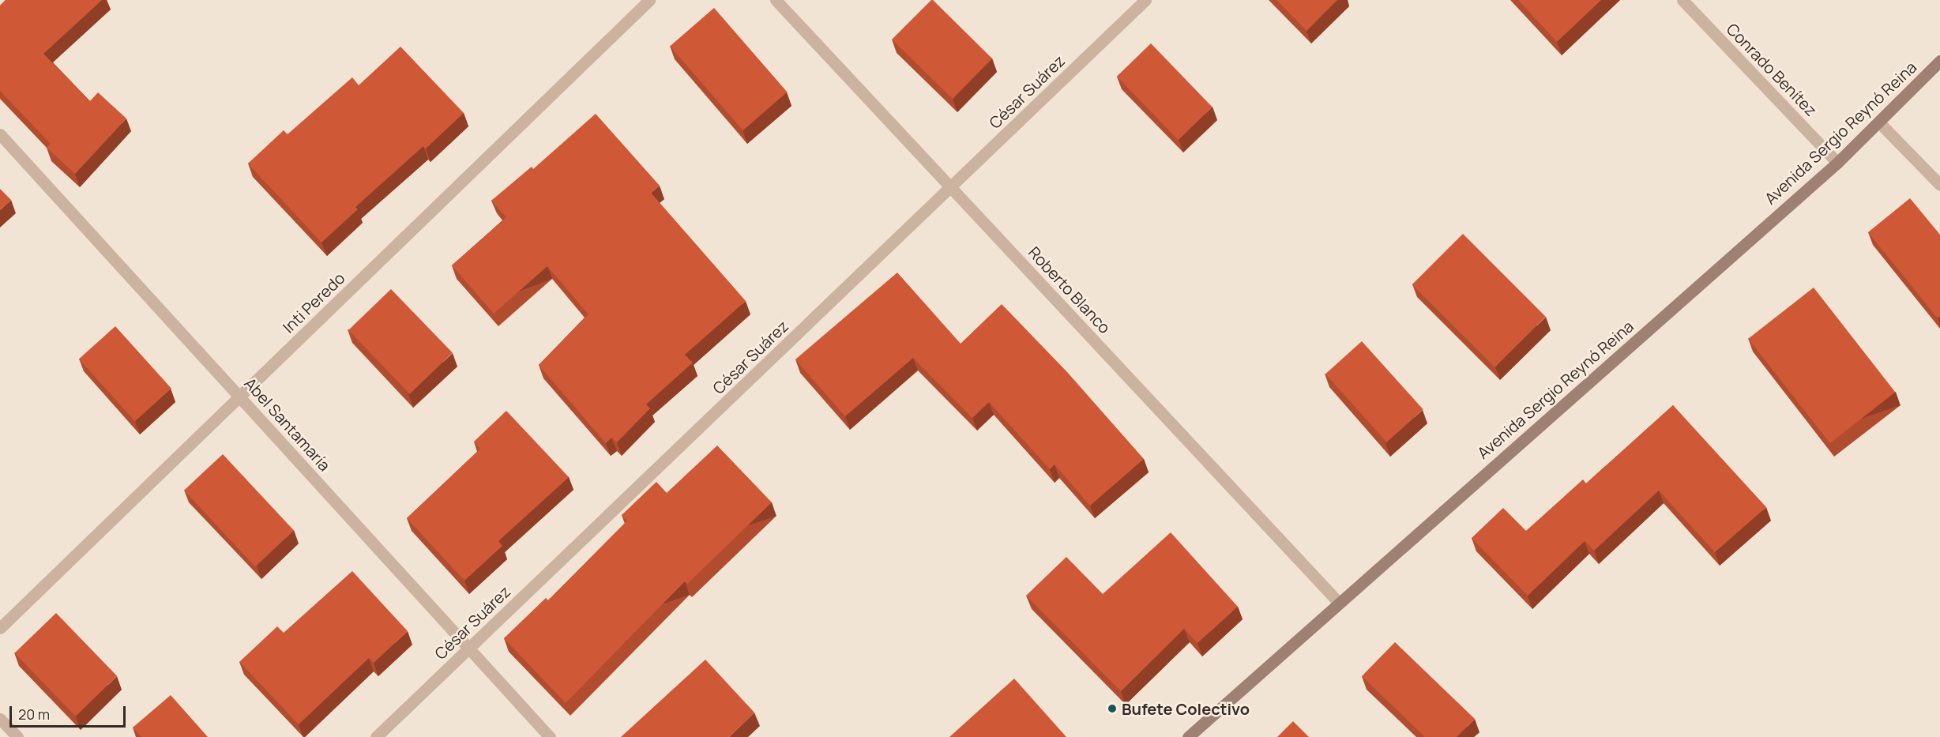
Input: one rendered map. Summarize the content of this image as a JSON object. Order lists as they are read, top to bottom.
{
  "streets": {
    "main road": ["Avenida Sergio Reynó Reina"],
    "street": [
      "Conrado Benítez",
      "César Suárez",
      "Roberto Blanco",
      "Inti Peredo",
      "Abel Santamaría"
    ]
  },
  "crossings": [
    ["Conrado Benítez", "Avenida Sergio Reynó Reina"],
    ["César Suárez", "Roberto Blanco"],
    ["César Suárez", "Abel Santamaría"],
    ["Avenida Sergio Reynó Reina", "Roberto Blanco"],
    ["Inti Peredo", "Abel Santamaría"]
  ],
  "places": ["Bufete Colectivo"],
  "scale_bar": "20 m"
}
